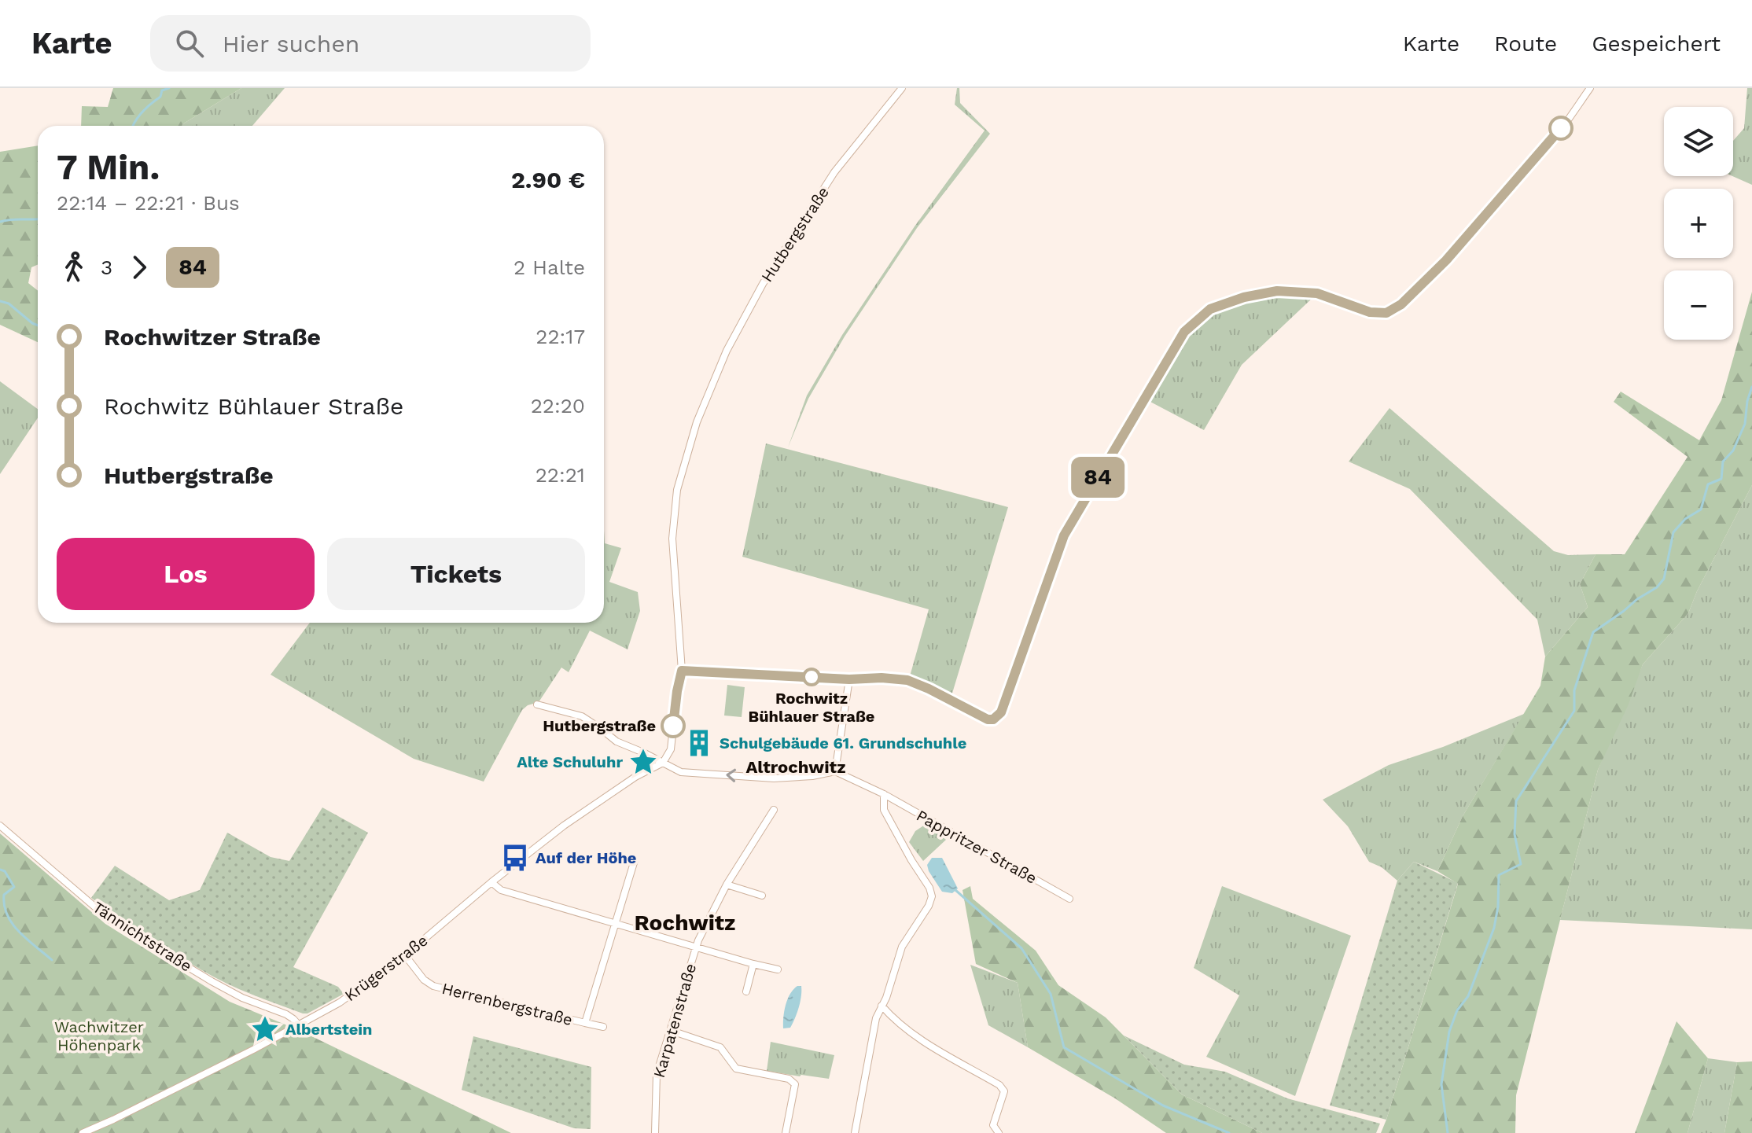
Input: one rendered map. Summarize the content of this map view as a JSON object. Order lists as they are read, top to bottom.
{
  "streets": {
    "street": [
      "Hutbergstraße",
      "Pappritzer Straße",
      "Tännichtstraße",
      "Krügerstraße",
      "Herrenbergstraße",
      "Karpatenstraße"
    ]
  },
  "crossings": [
    ["Hutbergstraße", "Krügerstraße"],
    ["Tännichtstraße", "Krügerstraße"],
    ["Krügerstraße", "Herrenbergstraße"]
  ],
  "districts": ["Altrochwitz", "Rochwitz"],
  "parks": ["Wachwitzer Höhenpark"],
  "places": {
    "other": ["Rochwitz Bühlauer Straße", "Hutbergstraße"],
    "building": ["Schulgebäude 61. Grundschuhle"],
    "place": ["Alte Schuluhr", "Albertstein"],
    "bus stop": ["Auf der Höhe"]
  },
  "lines": ["bus line 84"],
  "page": {
    "header": "Karte",
    "search": "Hier suchen",
    "nav": ["Karte", "Route", "Gespeichert"],
    "on_map": "84",
    "map_buttons": ["+", "−"],
    "heading": ["7 Min.", "22:14 – 22:21 · Bus", "2.90 €"],
    "legs": ["3", "84", "2 Halte"],
    "list": [
      {
        "name": "Rochwitzer Straße",
        "value": "22:17"
      },
      {
        "name": "Rochwitz Bühlauer Straße",
        "value": "22:20"
      },
      {
        "name": "Hutbergstraße",
        "value": "22:21"
      }
    ],
    "buttons": ["Los", "Tickets"]
  }
}
